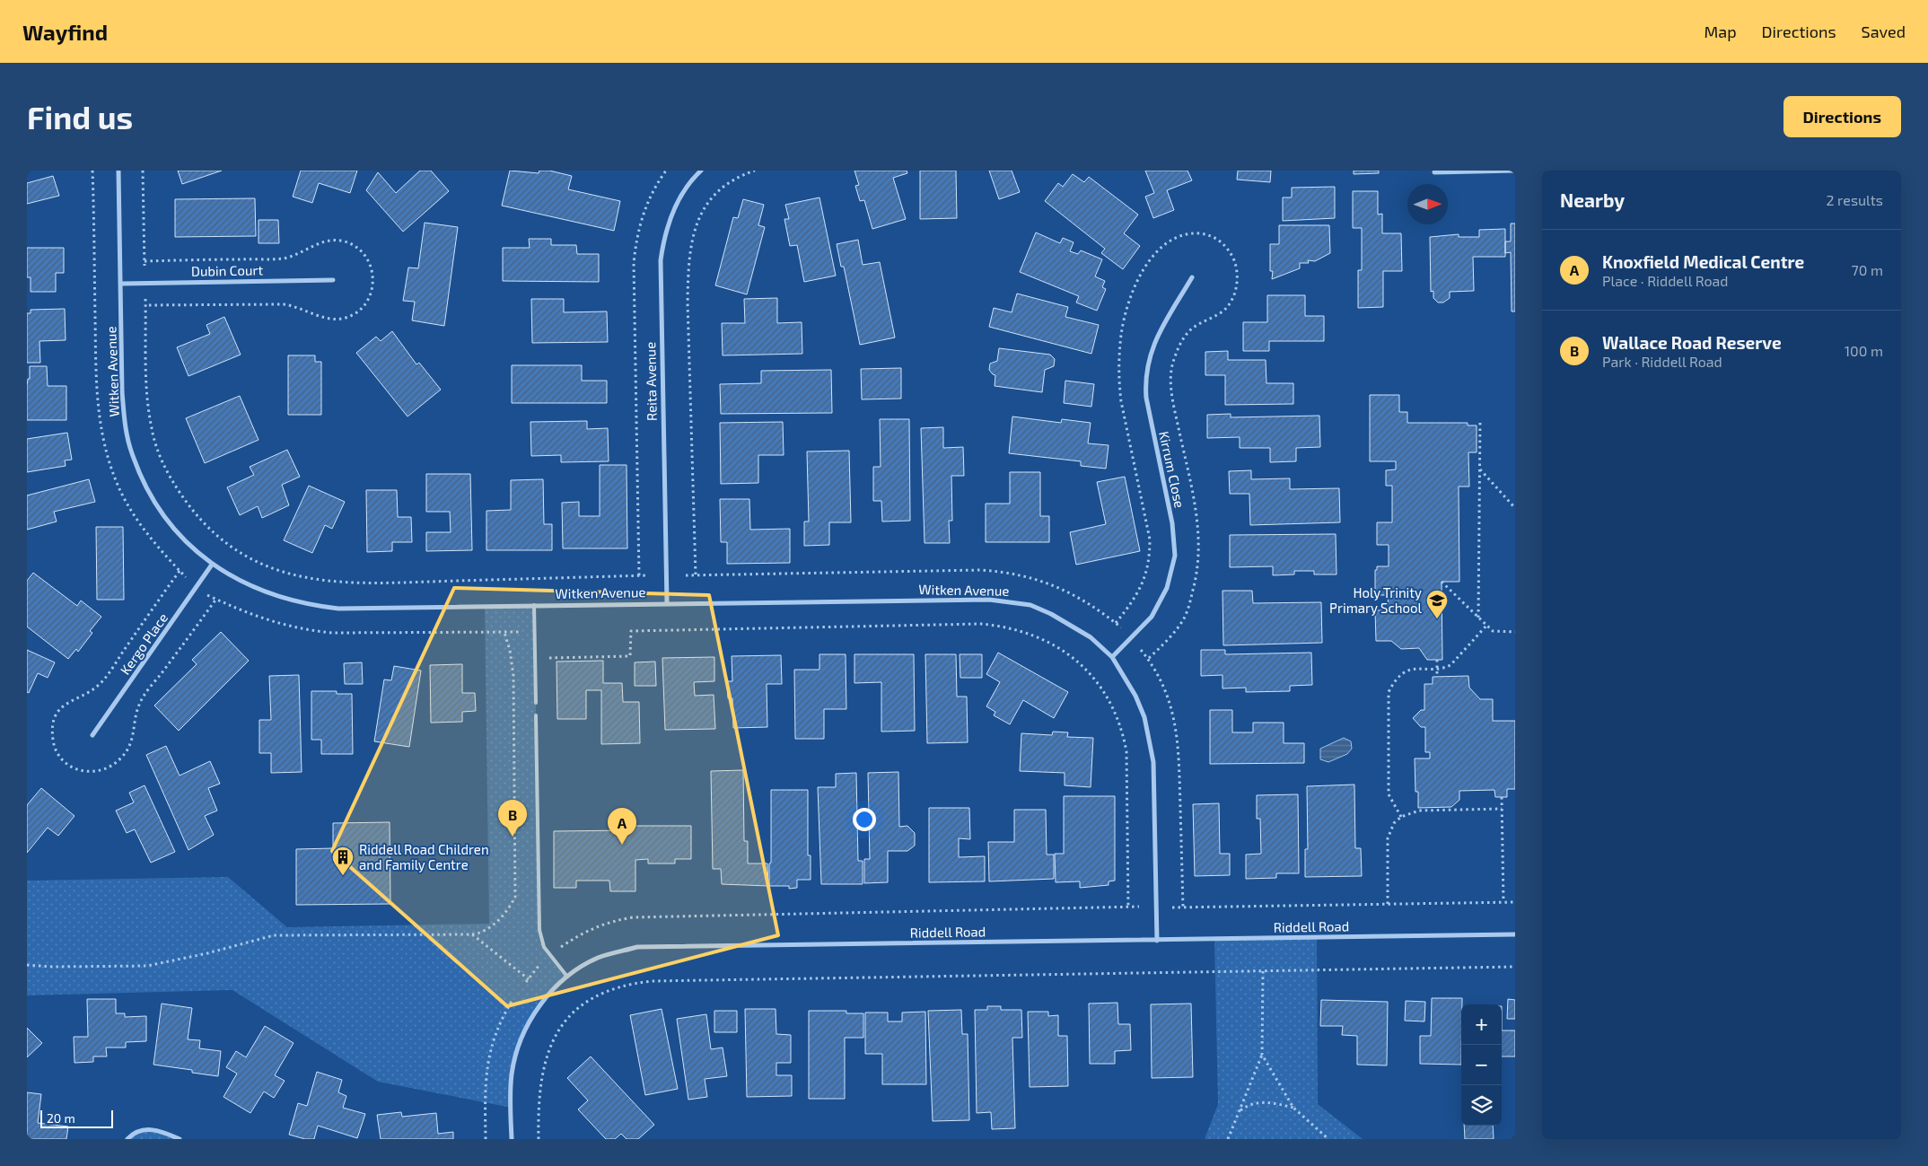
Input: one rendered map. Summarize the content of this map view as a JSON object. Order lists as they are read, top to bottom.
{
  "streets": {
    "street": [
      "Dubin Court",
      "Witken Avenue",
      "Reita Avenue",
      "Kirrum Close",
      "Kergo Place",
      "Riddell Road"
    ]
  },
  "crossings": [
    ["Dubin Court", "Witken Avenue"],
    ["Witken Avenue", "Reita Avenue"],
    ["Witken Avenue", "Kirrum Close"],
    ["Witken Avenue", "Kergo Place"],
    ["Witken Avenue", "Riddell Road"]
  ],
  "places": {
    "school or university": ["Holy Trinity Primary School"],
    "building": ["Riddell Road Children and Family Centre"]
  },
  "scale_bar": "20 m",
  "north": "right",
  "page": {
    "header": "Wayfind",
    "nav": ["Map", "Directions", "Saved"],
    "buttons": "Directions",
    "title": "Find us",
    "heading": ["Nearby", "2 results"],
    "list": [
      {
        "mark": "A",
        "name": "Knoxfield Medical Centre",
        "note": "Place · Riddell Road",
        "value": "70 m"
      },
      {
        "mark": "B",
        "name": "Wallace Road Reserve",
        "note": "Park · Riddell Road",
        "value": "100 m"
      }
    ],
    "pins": ["B", "A"],
    "map_buttons": ["+", "−"],
    "scale": "20 m"
  }
}
